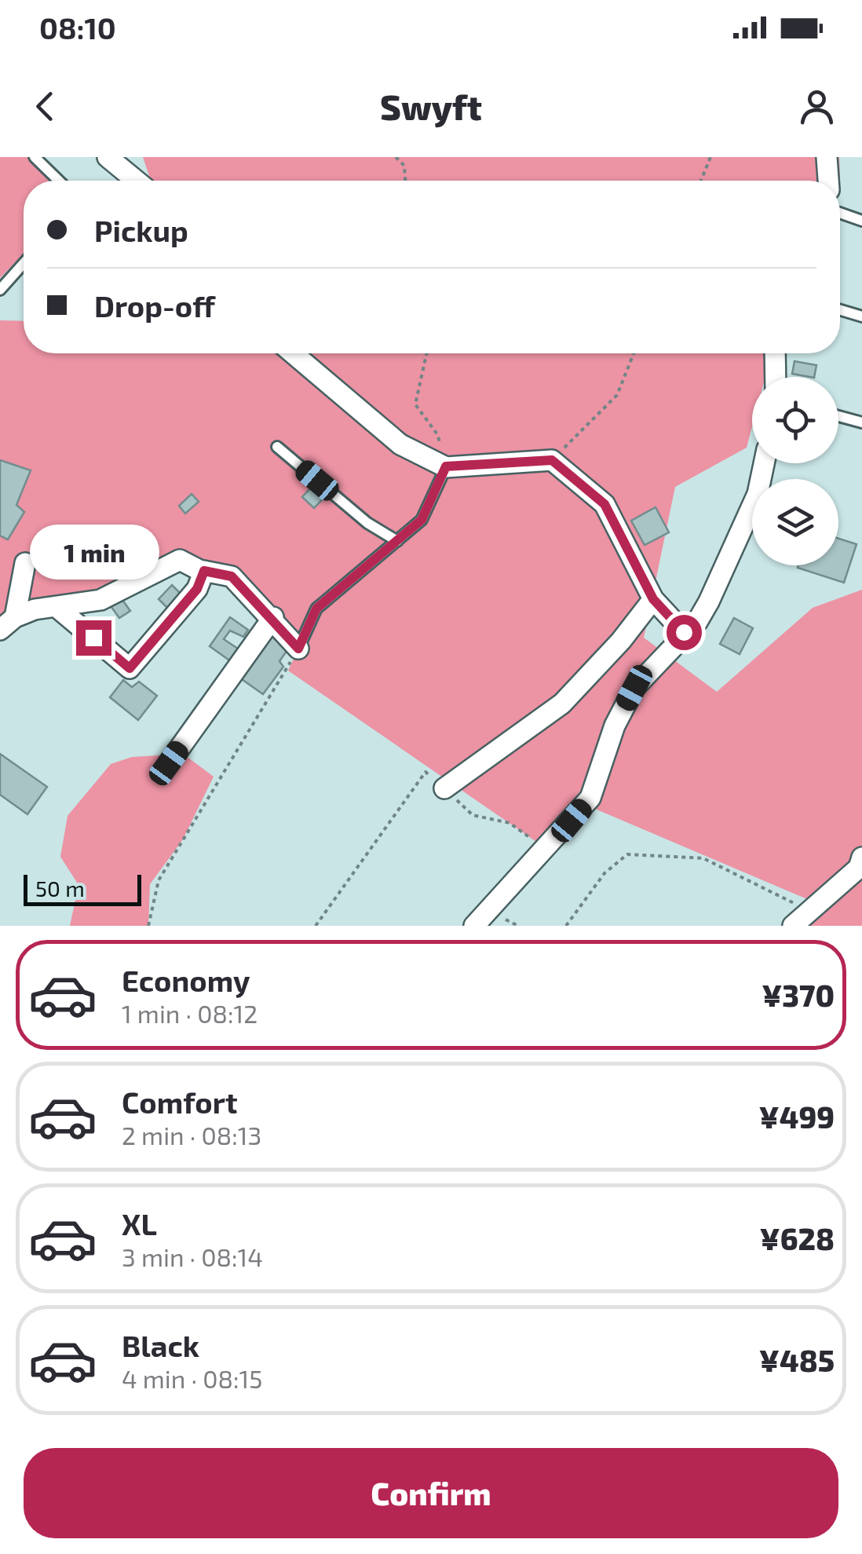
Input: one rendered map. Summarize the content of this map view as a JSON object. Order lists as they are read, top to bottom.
{
  "scale_bar": "50 m",
  "page": {
    "status": "08:10",
    "header": "Swyft",
    "banner": ["Pickup", "Drop-off"],
    "bubble": "1 min",
    "scale": "50 m",
    "list": [
      {
        "name": "Economy",
        "note": "1 min · 08:12",
        "value": "¥370"
      },
      {
        "name": "Comfort",
        "note": "2 min · 08:13",
        "value": "¥499"
      },
      {
        "name": "XL",
        "note": "3 min · 08:14",
        "value": "¥628"
      },
      {
        "name": "Black",
        "note": "4 min · 08:15",
        "value": "¥485"
      }
    ],
    "buttons": "Confirm"
  }
}
